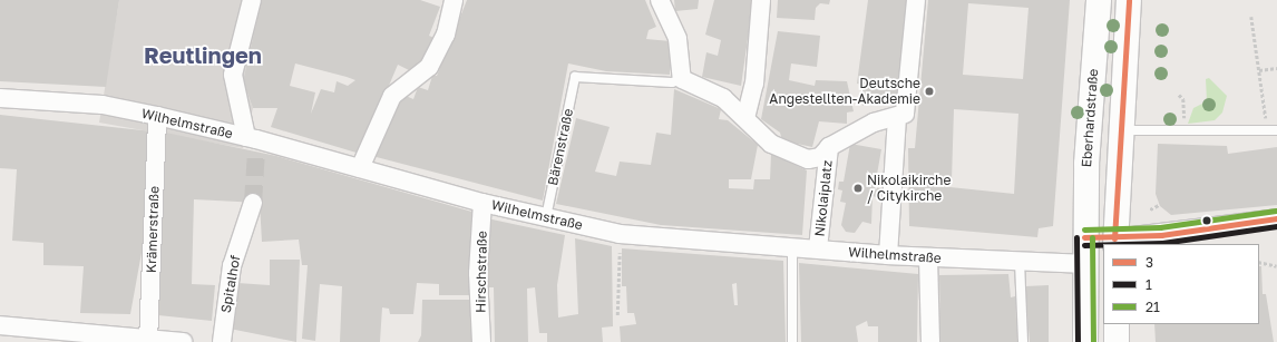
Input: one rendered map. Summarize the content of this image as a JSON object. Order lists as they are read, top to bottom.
{
  "streets": {
    "main road": ["Eberhardstraße"],
    "street": [
      "Wilhelmstraße",
      "Nikolaiplatz",
      "Krämerstraße",
      "Hirschstraße",
      "Spitalhof"
    ],
    "lane": ["Bärenstraße"]
  },
  "crossings": [
    ["Eberhardstraße", "Wilhelmstraße"],
    ["Wilhelmstraße", "Bärenstraße"],
    ["Wilhelmstraße", "Nikolaiplatz"],
    ["Wilhelmstraße", "Krämerstraße"],
    ["Wilhelmstraße", "Hirschstraße"]
  ],
  "districts": ["Reutlingen"],
  "places": ["Deutsche Angestellten-Akademie", "Nikolaikirche / Citykirche"],
  "lines": ["transit line 3", "transit line 21", "transit line 1"],
  "legend": ["3", "1", "21"]
}
